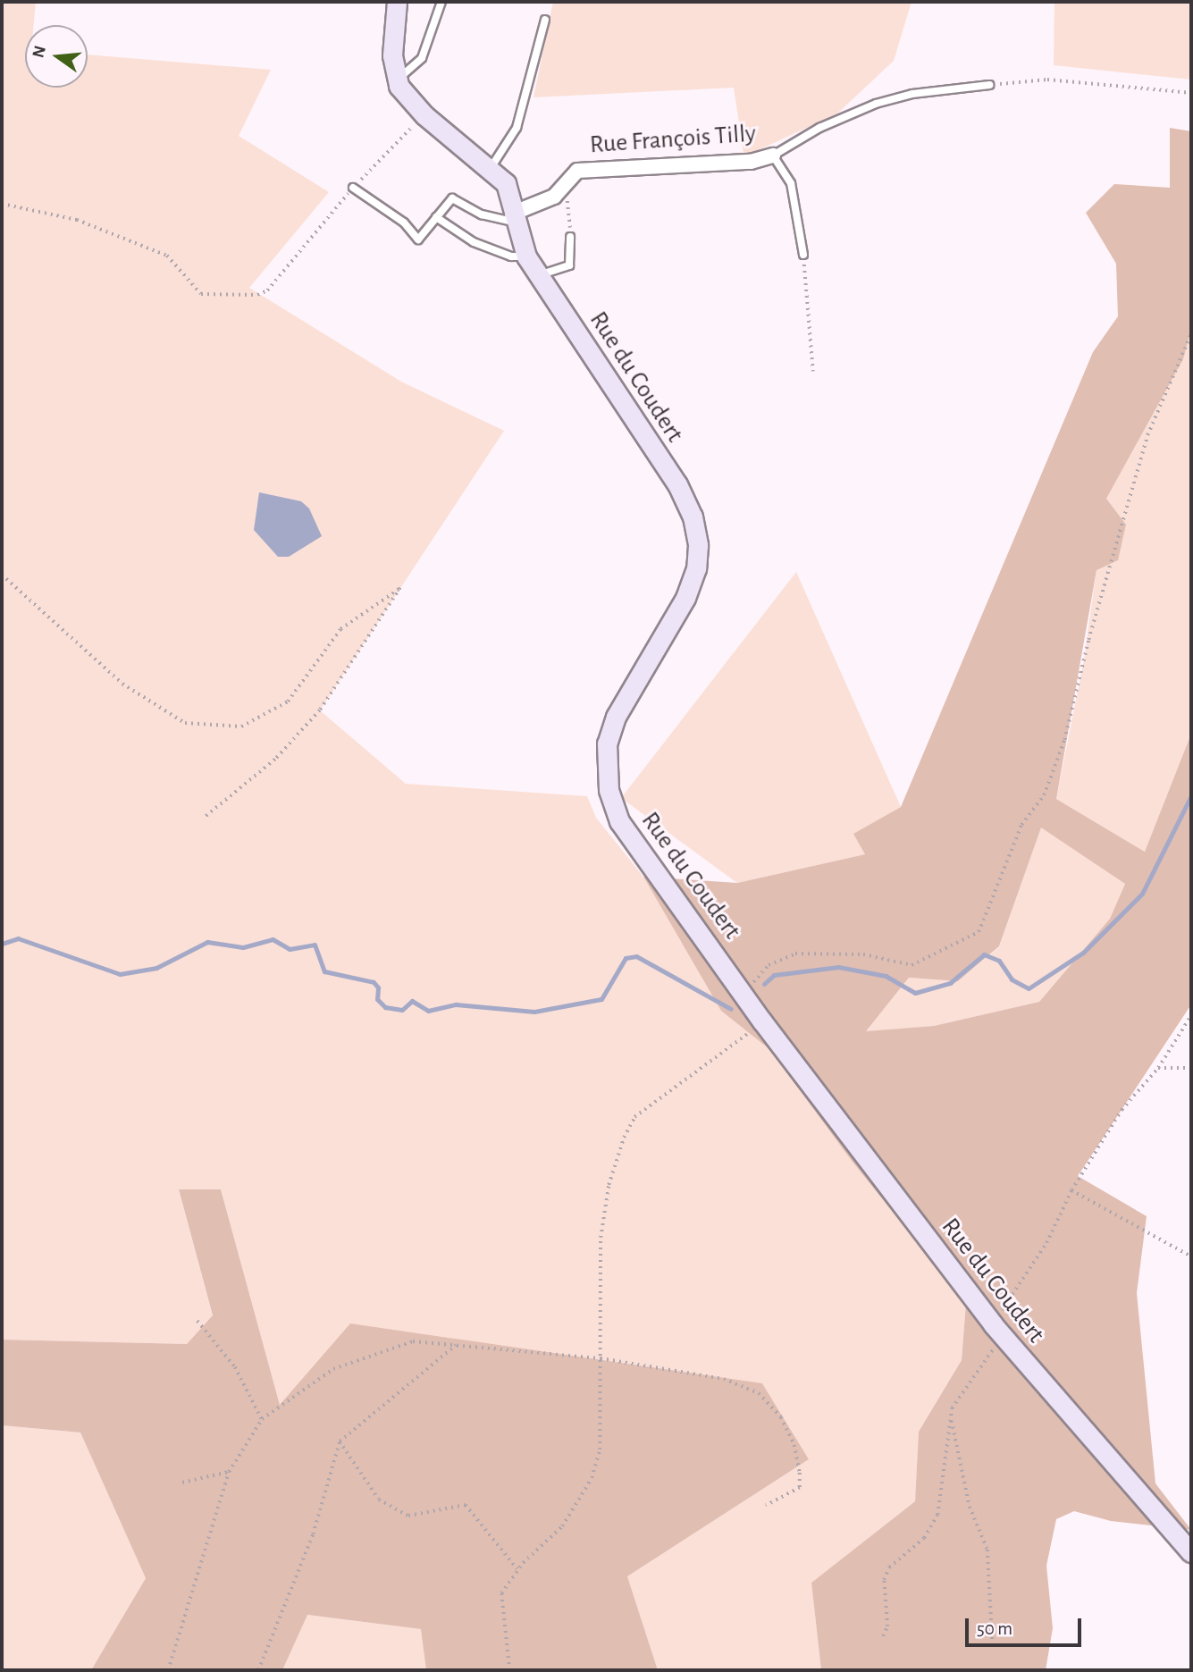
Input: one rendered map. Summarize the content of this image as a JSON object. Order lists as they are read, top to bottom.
{
  "streets": {
    "street": ["Rue François Tilly", "Rue du Coudert"]
  },
  "crossings": [
    ["Rue François Tilly", "Rue du Coudert"]
  ],
  "scale_bar": "50 m",
  "north": "left"
}
